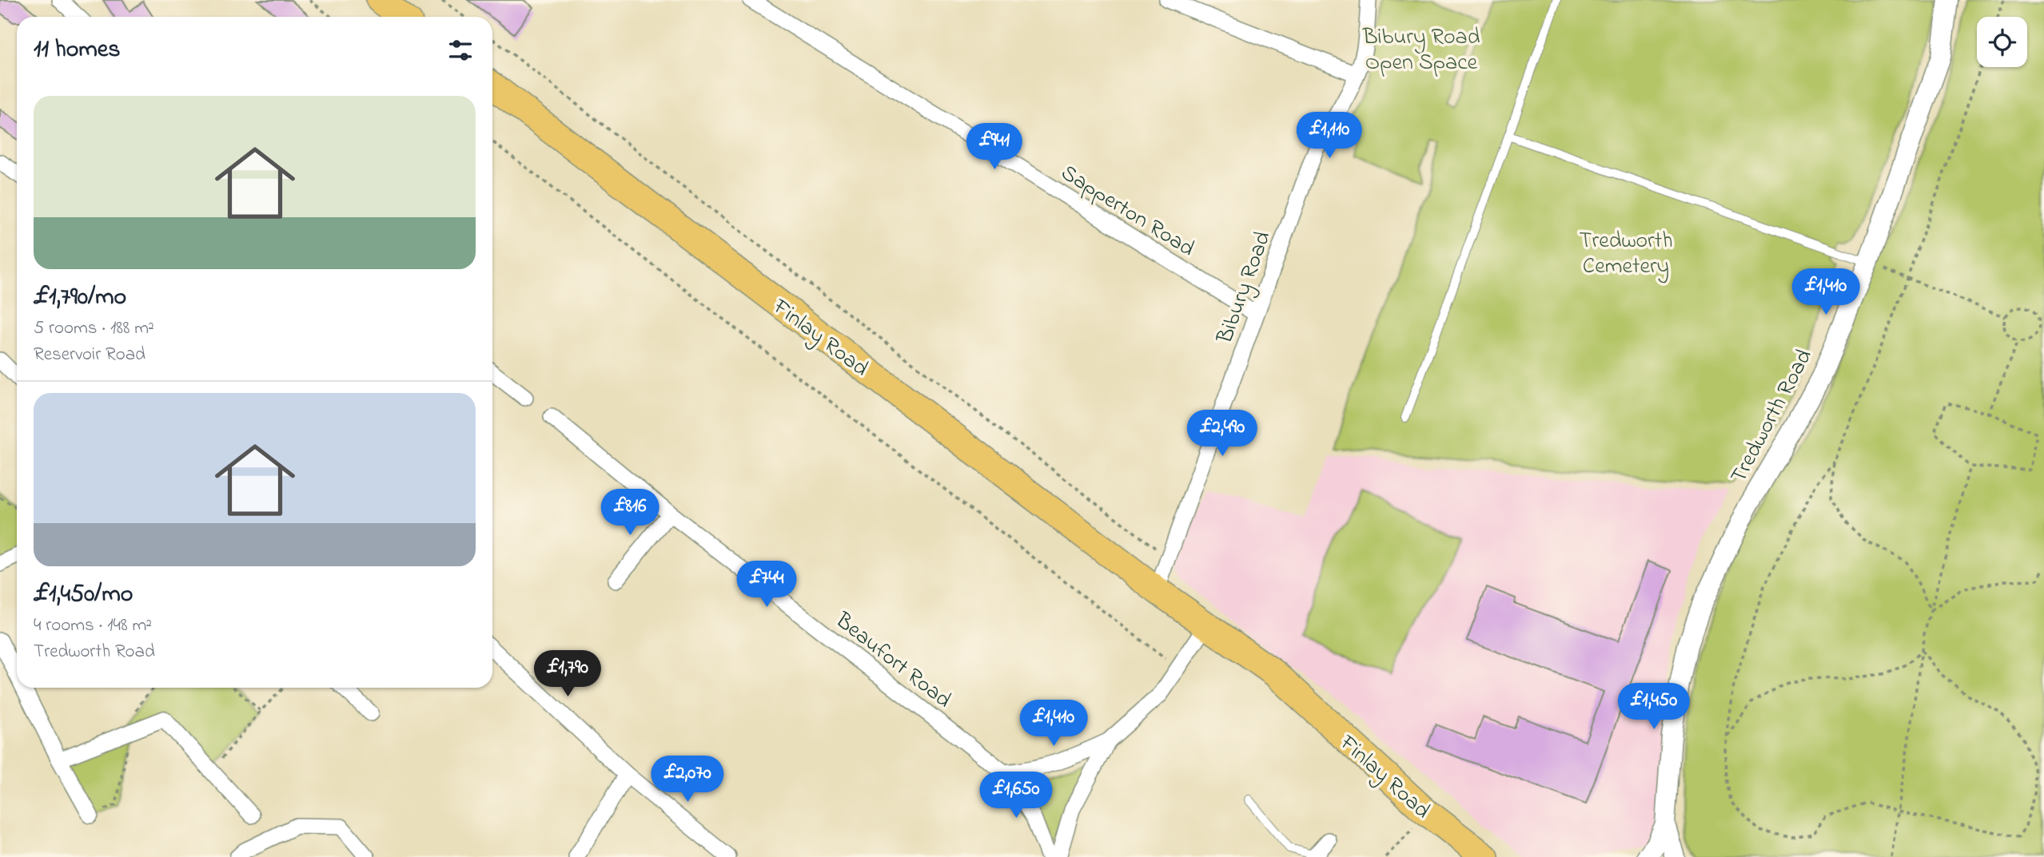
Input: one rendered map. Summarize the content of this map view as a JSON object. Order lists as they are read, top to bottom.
{
  "streets": {
    "highway": ["Finlay Road"],
    "street": [
      "Sapperton Road",
      "Bibury Road",
      "Tredworth Road",
      "Beaufort Road"
    ]
  },
  "crossings": [
    ["Sapperton Road", "Bibury Road"],
    ["Bibury Road", "Finlay Road"]
  ],
  "parks": ["Bibury Road Open Space", "Tredworth Cemetery"],
  "page": {
    "heading": "11 homes",
    "list": [
      {
        "name": "£1,790/mo",
        "note": "5 rooms · 188 m² · Reservoir Road"
      },
      {
        "name": "£1,450/mo",
        "note": "4 rooms · 148 m² · Tredworth Road"
      }
    ],
    "price": [
      "£1,110",
      "£941",
      "£1,410",
      "£2,490",
      "£816",
      "£744",
      "£1,790",
      "£1,450",
      "£1,410",
      "£2,070",
      "£1,650"
    ]
  }
}
